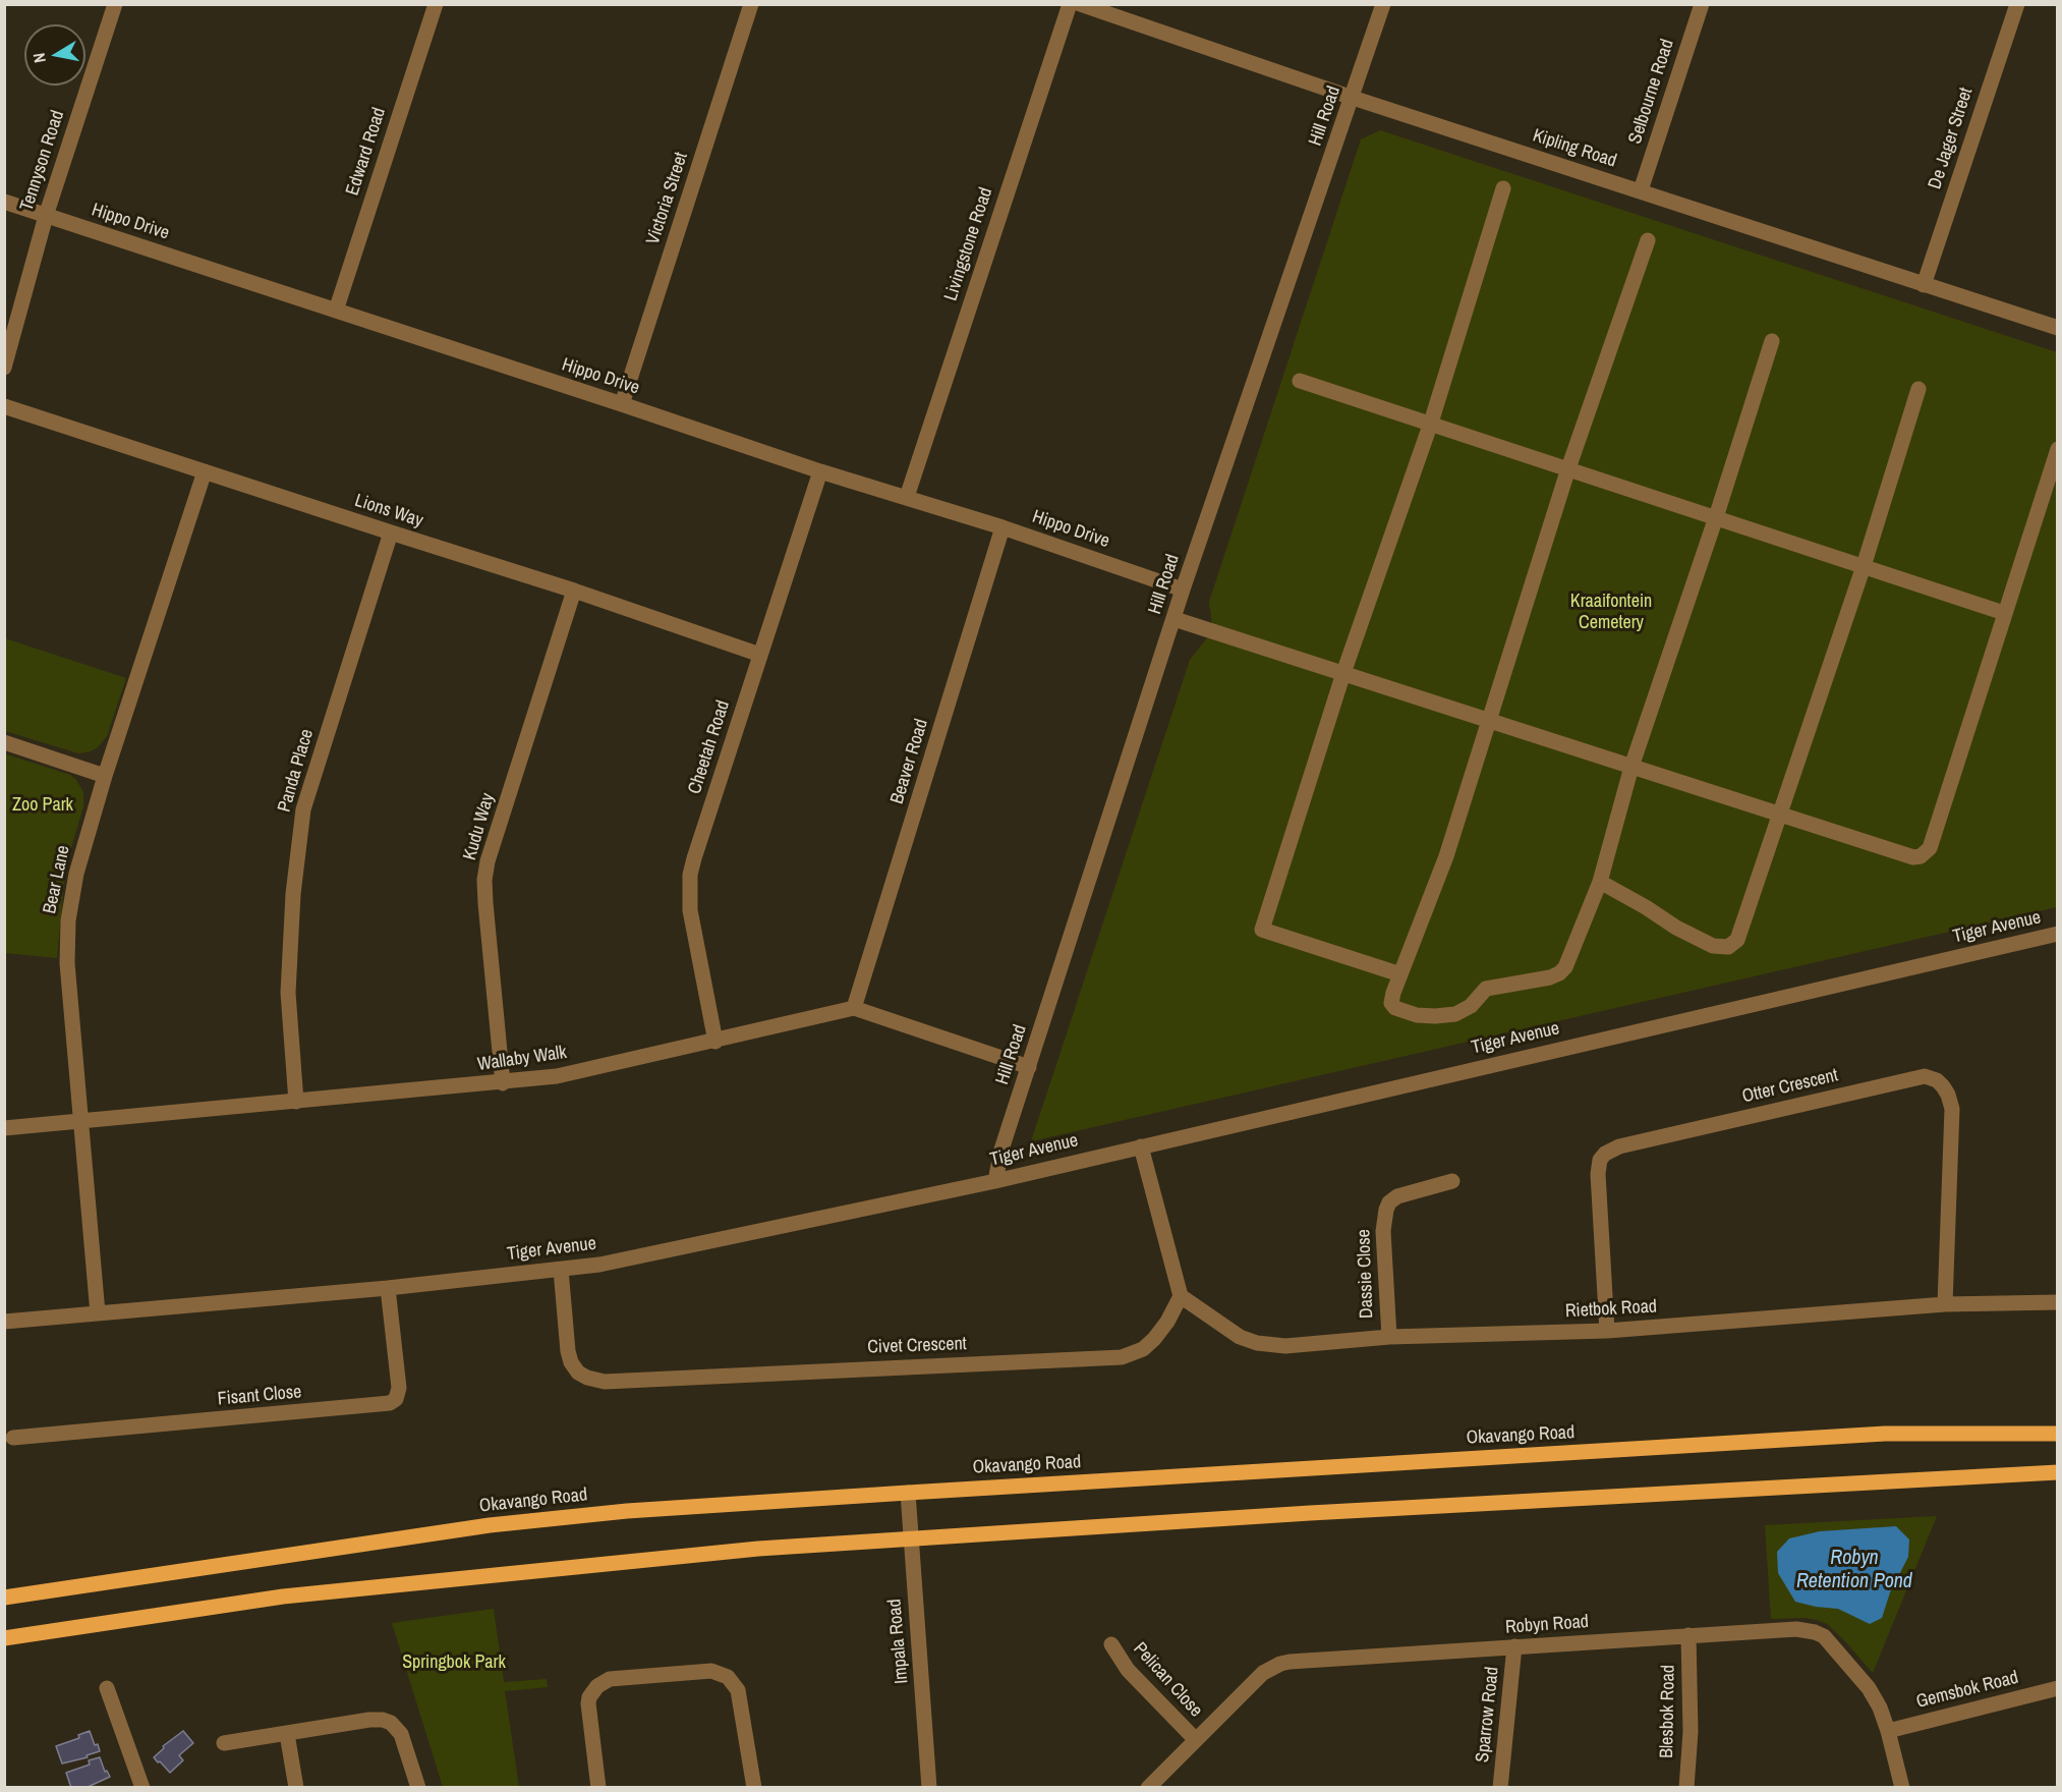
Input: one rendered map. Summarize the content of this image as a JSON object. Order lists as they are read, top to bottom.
{
  "streets": {
    "main road": ["Okavango Road"],
    "street": [
      "Selbourne Road",
      "Hill Road",
      "De Jager Street",
      "Kipling Road",
      "Edward Road",
      "Tennyson Road",
      "Victoria Street",
      "Hippo Drive",
      "Livingstone Road",
      "Lions Way",
      "Cheetah Road",
      "Beaver Road",
      "Panda Place",
      "Kudu Way",
      "Bear Lane",
      "Tiger Avenue",
      "Wallaby Walk",
      "Otter Crescent",
      "Dassie Close",
      "Rietbok Road",
      "Civet Crescent",
      "Fisant Close",
      "Robyn Road",
      "Impala Road",
      "Pelican Close",
      "Gemsbok Road",
      "Blesbok Road",
      "Sparrow Road"
    ]
  },
  "crossings": [
    ["Selbourne Road", "Kipling Road"],
    ["Hill Road", "Kipling Road"],
    ["Hill Road", "Hippo Drive"],
    ["Hill Road", "Tiger Avenue"],
    ["De Jager Street", "Kipling Road"],
    ["Edward Road", "Hippo Drive"],
    ["Tennyson Road", "Hippo Drive"],
    ["Victoria Street", "Hippo Drive"],
    ["Hippo Drive", "Livingstone Road"],
    ["Hippo Drive", "Cheetah Road"],
    ["Hippo Drive", "Beaver Road"],
    ["Lions Way", "Cheetah Road"],
    ["Lions Way", "Panda Place"],
    ["Lions Way", "Kudu Way"],
    ["Lions Way", "Bear Lane"],
    ["Cheetah Road", "Wallaby Walk"],
    ["Beaver Road", "Wallaby Walk"],
    ["Panda Place", "Wallaby Walk"],
    ["Kudu Way", "Wallaby Walk"],
    ["Bear Lane", "Tiger Avenue"],
    ["Bear Lane", "Wallaby Walk"],
    ["Tiger Avenue", "Civet Crescent"],
    ["Tiger Avenue", "Fisant Close"],
    ["Otter Crescent", "Rietbok Road"],
    ["Dassie Close", "Rietbok Road"],
    ["Rietbok Road", "Civet Crescent"],
    ["Okavango Road", "Impala Road"],
    ["Robyn Road", "Pelican Close"],
    ["Robyn Road", "Gemsbok Road"],
    ["Robyn Road", "Blesbok Road"],
    ["Robyn Road", "Sparrow Road"]
  ],
  "water": ["Robyn Retention Pond"],
  "parks": ["Kraaifontein Cemetery", "Zoo Park", "Springbok Park"],
  "north": "left"
}
